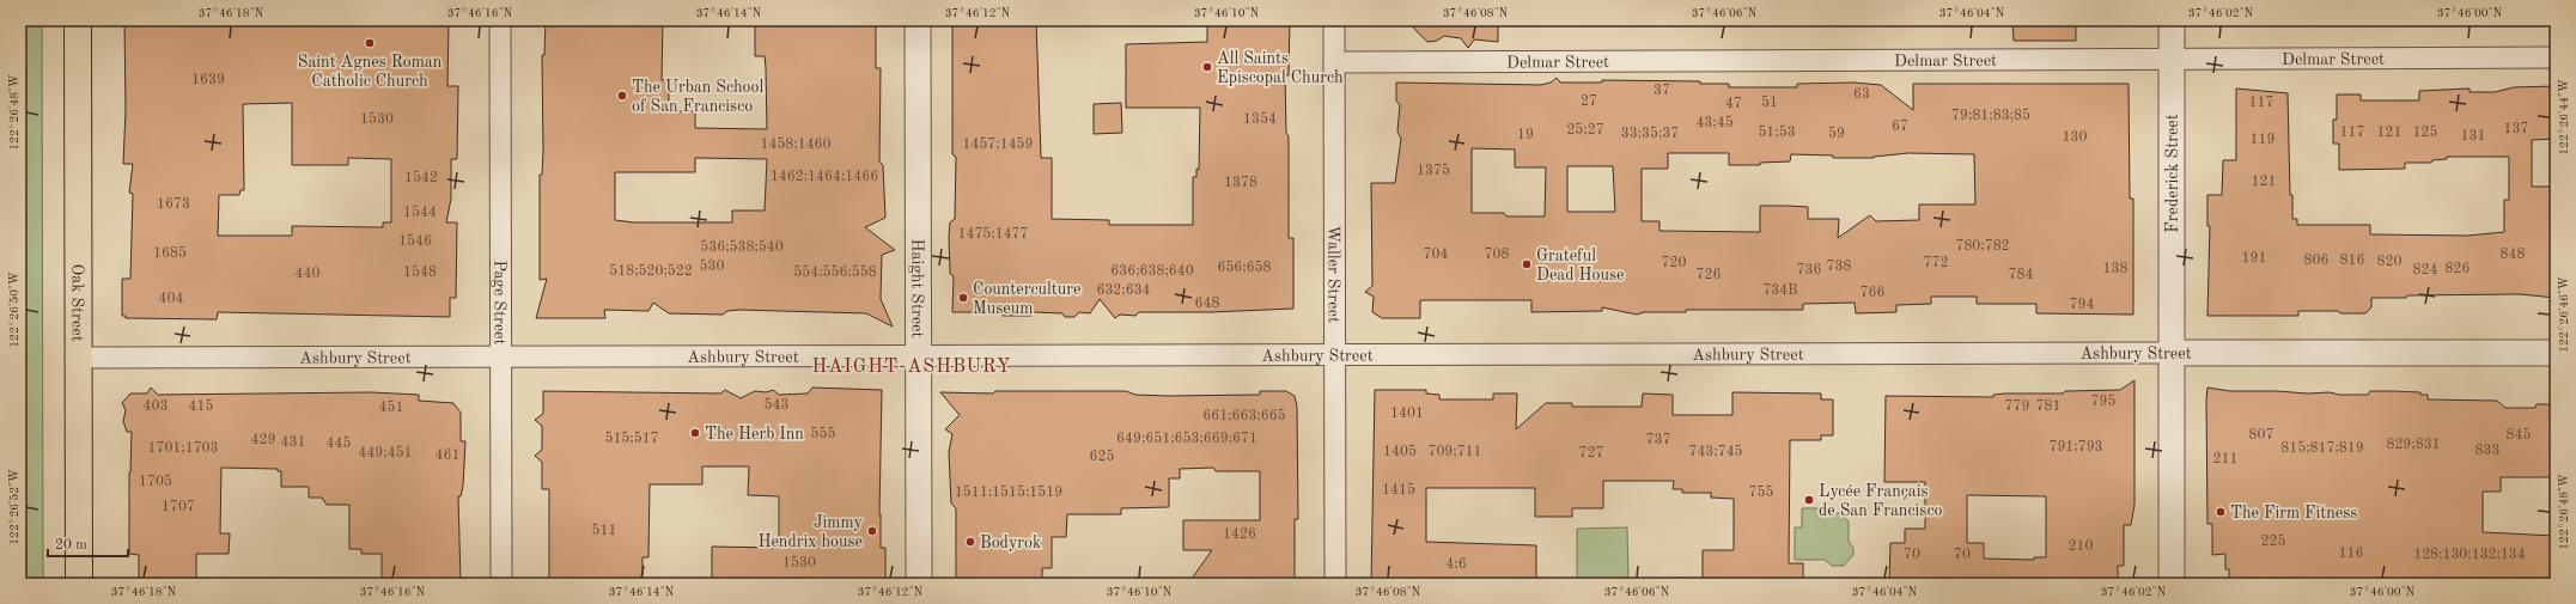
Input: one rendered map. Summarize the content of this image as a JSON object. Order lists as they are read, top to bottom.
{
  "streets": {
    "main road": ["Oak Street"],
    "street": [
      "Delmar Street",
      "Frederick Street",
      "Waller Street",
      "Haight Street",
      "Page Street",
      "Ashbury Street"
    ]
  },
  "crossings": [
    ["Delmar Street", "Frederick Street"],
    ["Delmar Street", "Waller Street"],
    ["Frederick Street", "Ashbury Street"],
    ["Waller Street", "Ashbury Street"],
    ["Haight Street", "Ashbury Street"],
    ["Oak Street", "Ashbury Street"],
    ["Page Street", "Ashbury Street"]
  ],
  "districts": ["HAIGHT-ASHBURY"],
  "places": [
    "Saint Agnes Roman Catholic Church",
    "All Saints Episcopal Church",
    "The Urban School of San Francisco",
    "Grateful Dead House",
    "Counterculture Museum",
    "The Herb Inn",
    "Lycée Français de San Francisco",
    "The Firm Fitness",
    "Jimmy Hendrix house",
    "Bodyrok"
  ],
  "house_numbers": [
    "1639",
    "37",
    "63",
    "27",
    "51",
    "117",
    "47",
    "79;81;83;85",
    "1530",
    "1354",
    "43;45",
    "67",
    "137",
    "25;27",
    "51;53",
    "117",
    "121",
    "125",
    "33;35;37",
    "59",
    "19",
    "131",
    "130",
    "119",
    "1458;1460",
    "1457;1459",
    "1375",
    "1462;1464;1466",
    "1542",
    "121",
    "1378",
    "1673",
    "1544",
    "1475;1477",
    "1546",
    "780;782",
    "536;538;540",
    "1685",
    "704",
    "708",
    "848",
    "191",
    "806",
    "816",
    "820",
    "720",
    "772",
    "530",
    "738",
    "656;658",
    "138",
    "826",
    "736",
    "824",
    "518;520;522",
    "636;638;640",
    "1548",
    "554;556;558",
    "440",
    "726",
    "784",
    "632;634",
    "734B",
    "766",
    "404",
    "648",
    "794",
    "795",
    "543",
    "403",
    "415",
    "779",
    "781",
    "451",
    "1401",
    "661;663;665",
    "555",
    "807",
    "845",
    "515;517",
    "649;651;653;669;671",
    "429",
    "737",
    "431",
    "445",
    "829;831",
    "791;793",
    "1701;1703",
    "815;817;819",
    "833",
    "1405",
    "709;711",
    "743;745",
    "449;451",
    "727",
    "461",
    "625",
    "211",
    "1705",
    "1415",
    "1511;1515;1519",
    "755",
    "1707",
    "511",
    "1426",
    "225",
    "210",
    "116",
    "70",
    "70",
    "128;130;132;134",
    "1530",
    "4;6"
  ],
  "scale_bar": "20 m",
  "coordinates": [
    "37°46'18\"N",
    "37°46'16\"N",
    "37°46'14\"N",
    "37°46'12\"N",
    "37°46'10\"N",
    "37°46'08\"N",
    "37°46'06\"N",
    "37°46'04\"N",
    "37°46'02\"N",
    "37°46'00\"N",
    "122°26'48\"W",
    "122°26'44\"W",
    "122°26'50\"W",
    "122°26'46\"W",
    "122°26'52\"W"
  ]
}
